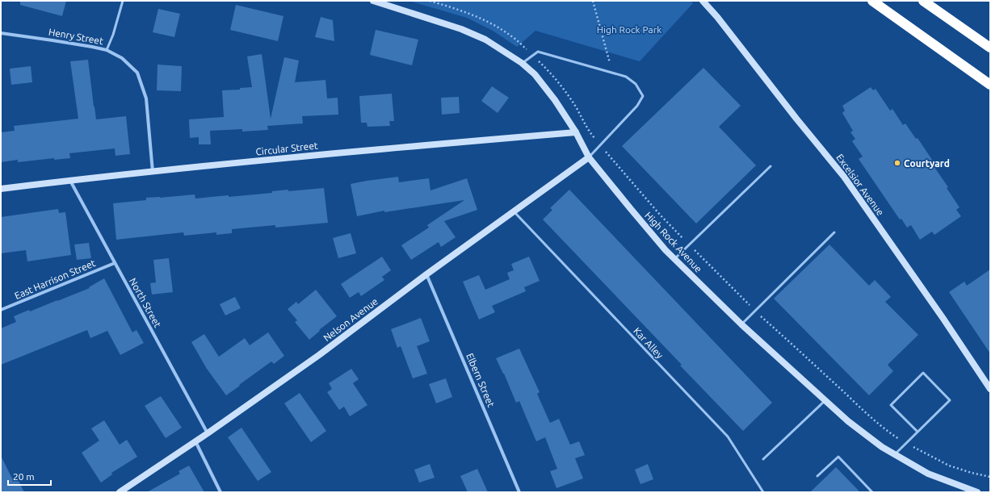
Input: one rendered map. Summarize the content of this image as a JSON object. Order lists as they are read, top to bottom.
{
  "streets": {
    "street": [
      "Henry Street",
      "Circular Street",
      "Excelsior Avenue",
      "High Rock Avenue",
      "East Harrison Street",
      "North Street",
      "Nelson Avenue",
      "Elbern Street"
    ],
    "lane": ["Kar Alley"]
  },
  "crossings": [
    ["Henry Street", "Circular Street"],
    ["Circular Street", "High Rock Avenue"],
    ["Circular Street", "North Street"],
    ["High Rock Avenue", "Nelson Avenue"],
    ["East Harrison Street", "North Street"],
    ["North Street", "Nelson Avenue"],
    ["Nelson Avenue", "Kar Alley"],
    ["Nelson Avenue", "Elbern Street"]
  ],
  "parks": ["High Rock Park"],
  "places": ["Courtyard"],
  "scale_bar": "20 m"
}
